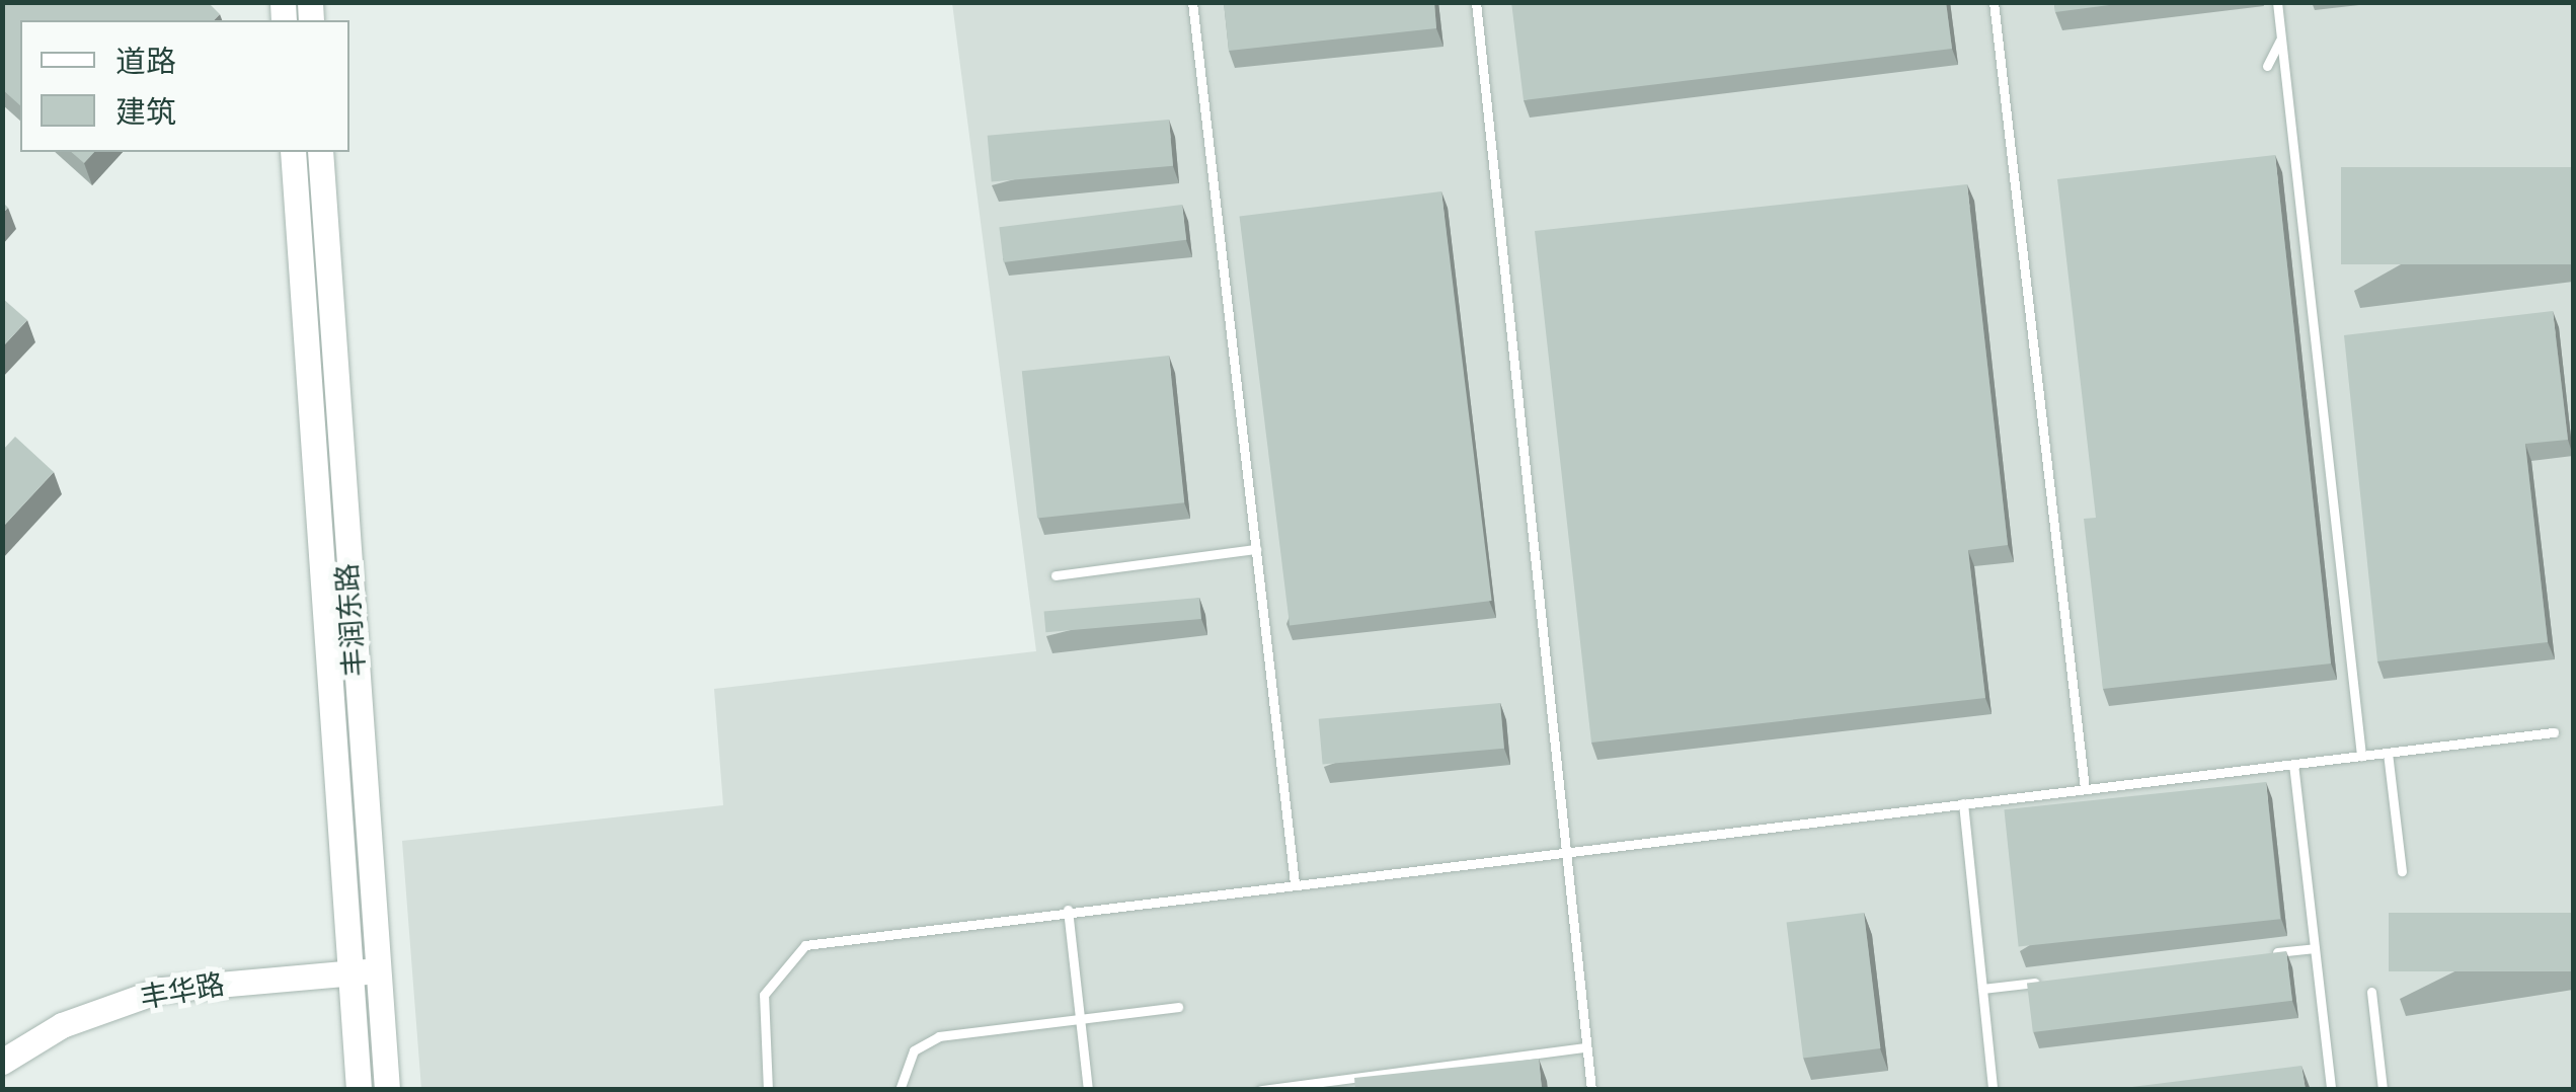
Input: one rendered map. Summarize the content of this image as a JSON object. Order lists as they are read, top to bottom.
{
  "streets": {
    "street": ["丰润东路", "丰华路"]
  },
  "crossings": [
    ["丰润东路", "丰华路"]
  ],
  "legend": ["道路", "建筑"]
}
